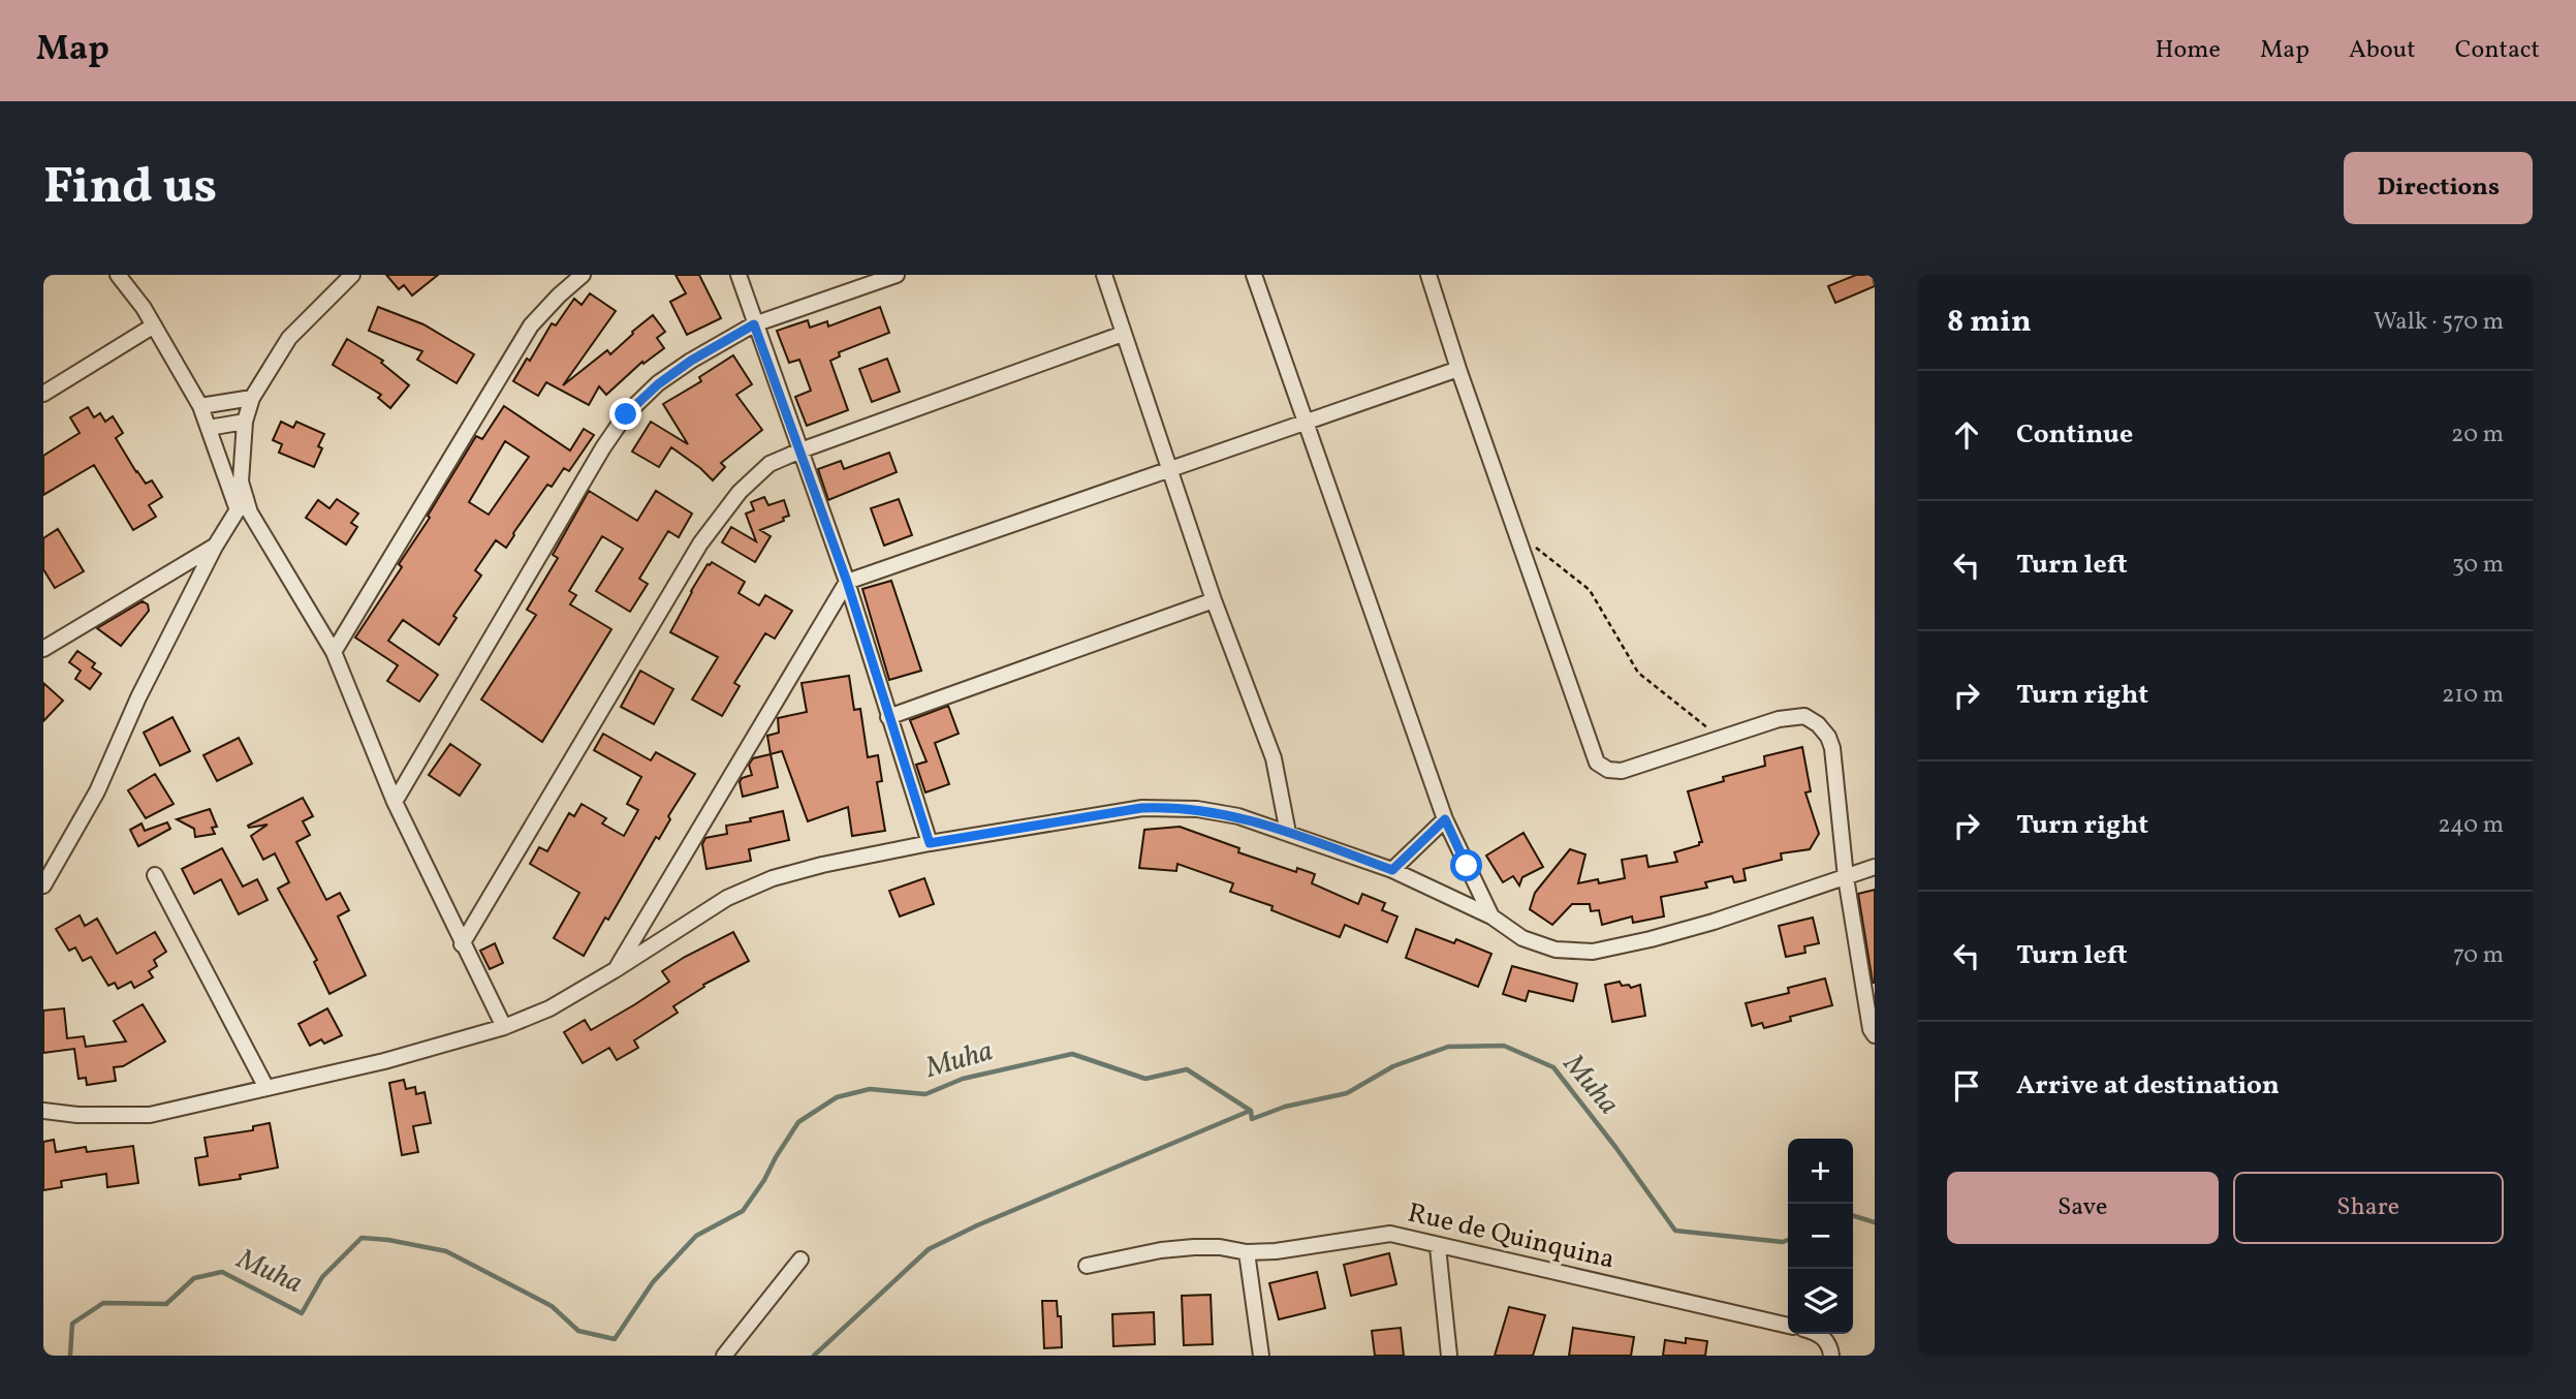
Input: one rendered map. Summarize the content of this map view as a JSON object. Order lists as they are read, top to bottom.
{
  "streets": {
    "street": ["Rue de Quinquina"]
  },
  "water": ["Muha"],
  "page": {
    "header": "Map",
    "nav": [
      "Home",
      "Map",
      "About",
      "Contact"
    ],
    "buttons": [
      "Directions",
      ["Save", "Share"]
    ],
    "title": "Find us",
    "heading": ["8 min", "Walk · 570 m"],
    "list": [
      ["Continue", "20 m"],
      ["Turn left", "30 m"],
      ["Turn right", "210 m"],
      ["Turn right", "240 m"],
      ["Turn left", "70 m"],
      "Arrive at destination"
    ],
    "map_buttons": ["+", "−"]
  }
}
